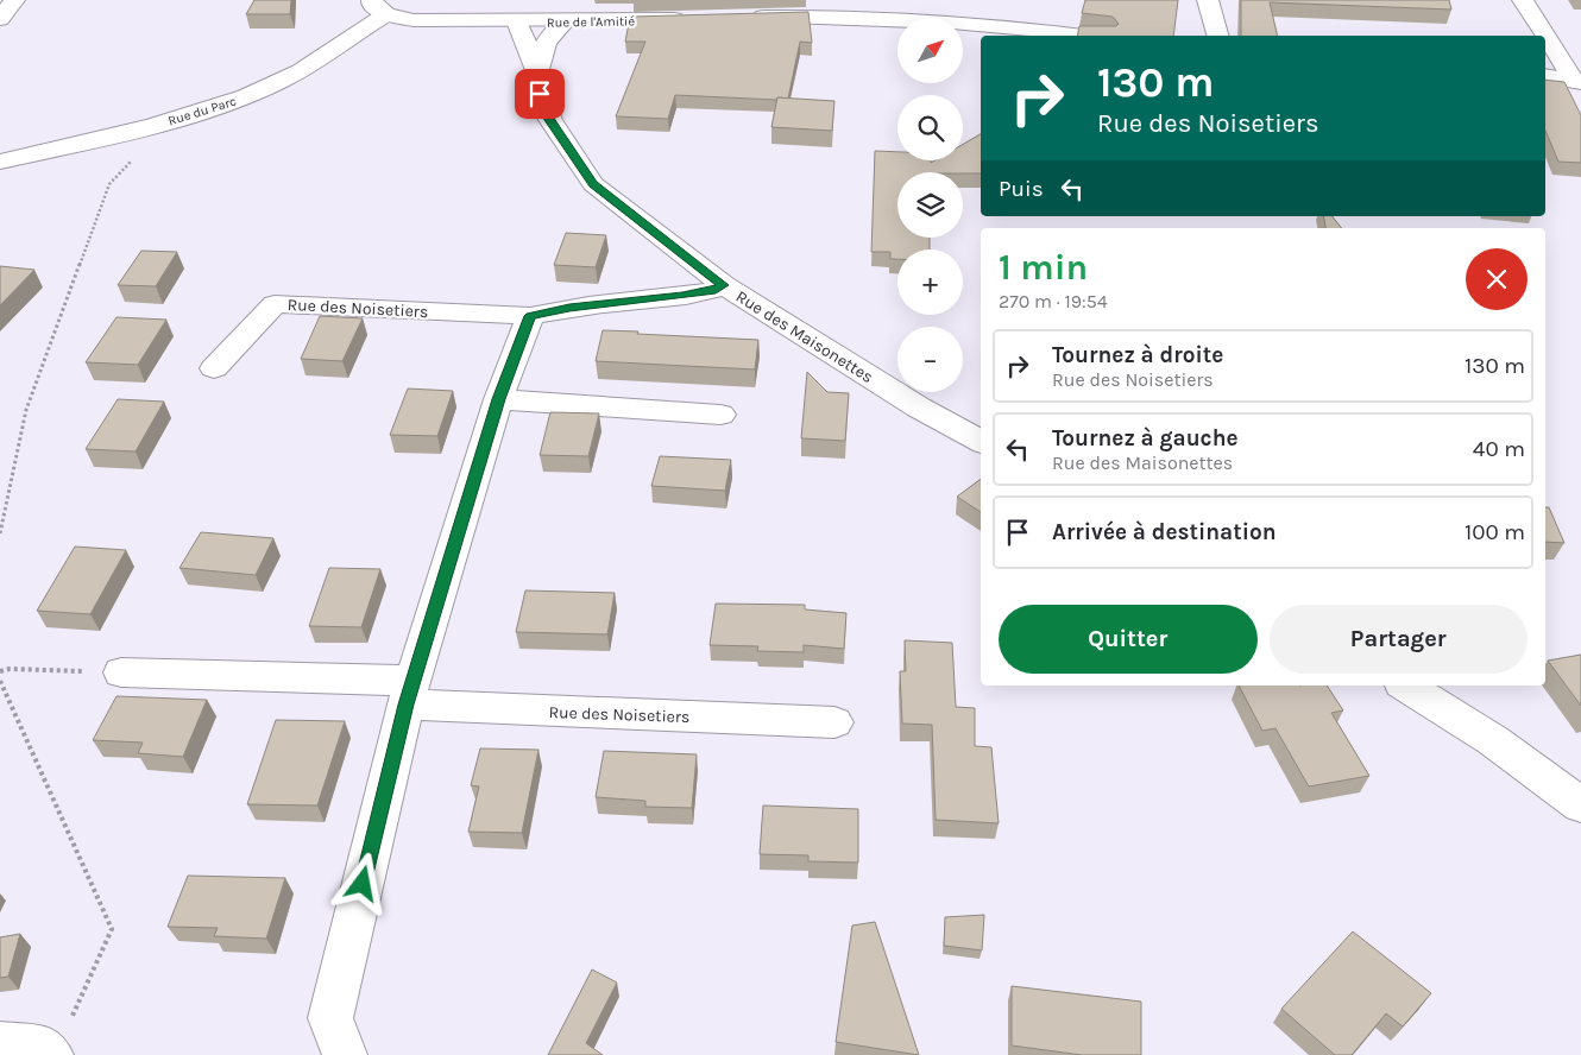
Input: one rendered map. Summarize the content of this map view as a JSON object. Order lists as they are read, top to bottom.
{
  "streets": {
    "street": [
      "Rue de l'Amitié",
      "Rue du Parc",
      "Rue des Noisetiers",
      "Rue des Maisonettes"
    ]
  },
  "crossings": [
    ["Rue de l'Amitié", "Rue du Parc"],
    ["Rue de l'Amitié", "Rue des Maisonettes"],
    ["Rue des Noisetiers", "Rue des Maisonettes"]
  ],
  "north": "top right",
  "page": {
    "map_buttons": ["+", "−"],
    "turn": ["130 m", "Rue des Noisetiers"],
    "then": "Puis",
    "heading": ["1 min", "270 m · 19:54"],
    "list": [
      {
        "name": "Tournez à droite",
        "note": "Rue des Noisetiers",
        "value": "130 m"
      },
      {
        "name": "Tournez à gauche",
        "note": "Rue des Maisonettes",
        "value": "40 m"
      },
      {
        "name": "Arrivée à destination",
        "value": "100 m"
      }
    ],
    "buttons": ["Quitter", "Partager"]
  }
}
